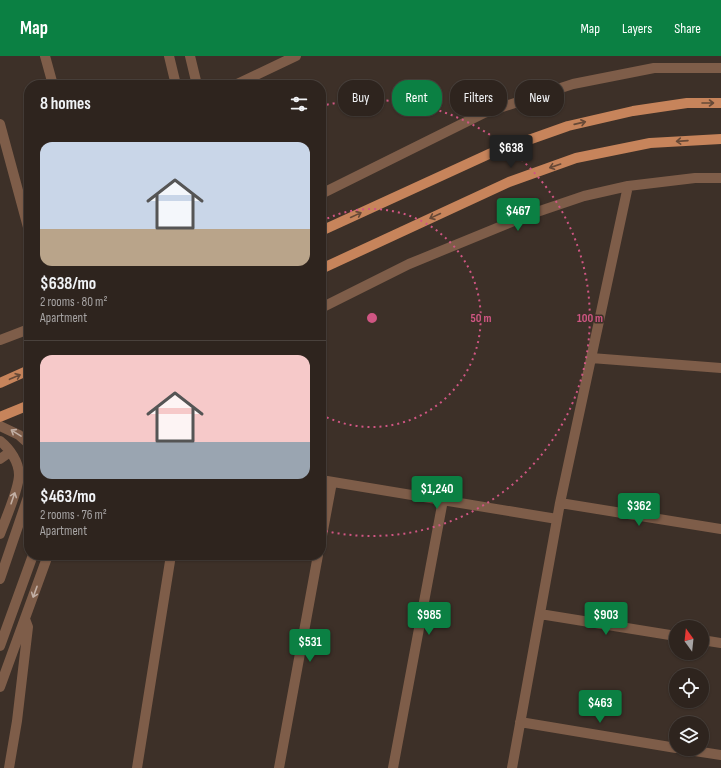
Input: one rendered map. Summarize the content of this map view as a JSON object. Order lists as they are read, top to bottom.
{
  "north": "top",
  "page": {
    "header": "Map",
    "nav": ["Map", "Layers", "Share"],
    "chip": [
      "Buy",
      "Rent",
      "Filters",
      "New"
    ],
    "heading": "8 homes",
    "list": [
      {
        "name": "$638/mo",
        "note": "2 rooms · 80 m² · Apartment"
      },
      {
        "name": "$463/mo",
        "note": "2 rooms · 76 m² · Apartment"
      }
    ],
    "price": [
      "$638",
      "$467",
      "$1,240",
      "$362",
      "$985",
      "$903",
      "$531",
      "$463"
    ]
  },
  "rings": ["50 m", "100 m"]
}
